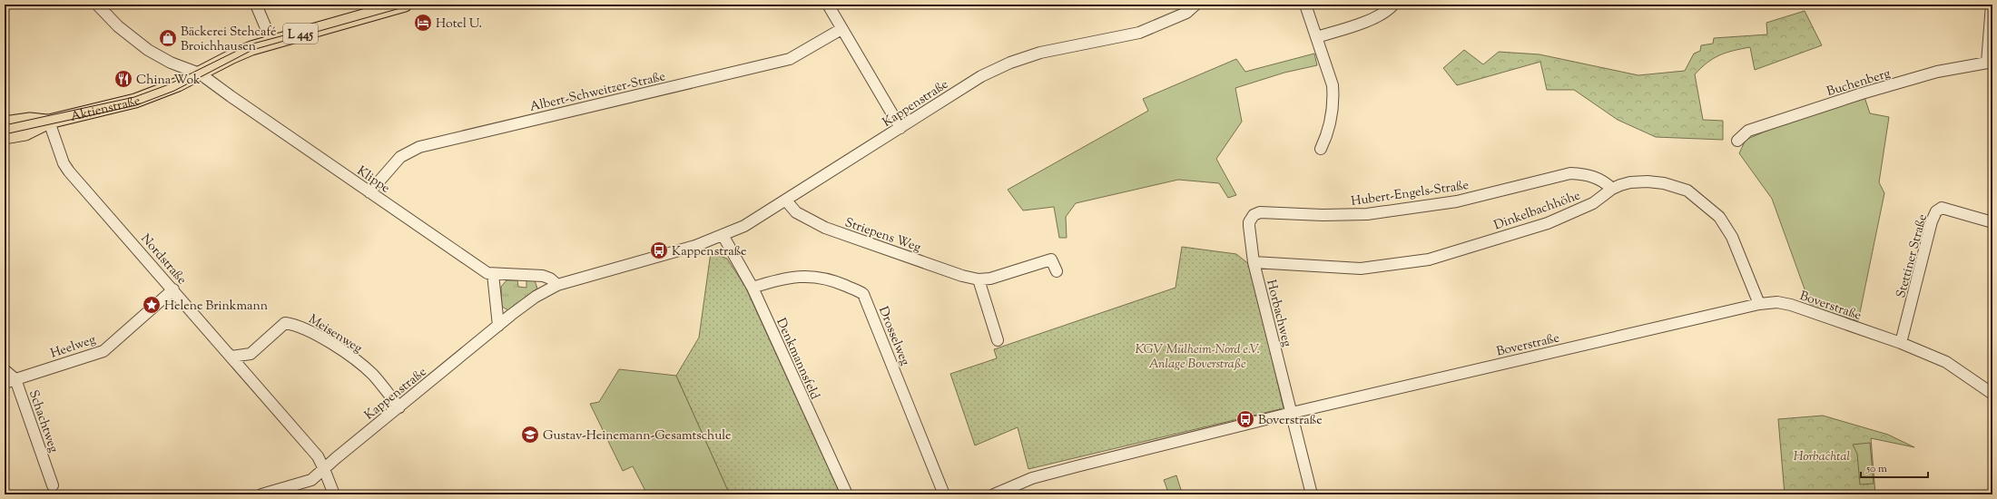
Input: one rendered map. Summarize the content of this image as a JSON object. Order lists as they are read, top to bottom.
{
  "streets": {
    "main road": ["L 445", "Aktienstraße"],
    "street": [
      "Buchenberg",
      "Albert-Schweitzer-Straße",
      "Kappenstraße",
      "Klippe",
      "Hubert-Engels-Straße",
      "Dinkelbachhöhe",
      "Striepens Weg",
      "Stettiner Straße",
      "Nordstraße",
      "Boverstraße",
      "Horbachweg",
      "Meisenweg",
      "Drosselweg",
      "Heelweg",
      "Denkmannsfeld",
      "Schachtweg"
    ]
  },
  "crossings": [
    ["Albert-Schweitzer-Straße", "Klippe"],
    ["Kappenstraße", "Striepens Weg"],
    ["Kappenstraße", "Nordstraße"],
    ["Kappenstraße", "Meisenweg"],
    ["Kappenstraße", "Denkmannsfeld"],
    ["Aktienstraße", "Klippe"],
    ["Aktienstraße", "Nordstraße"],
    ["Hubert-Engels-Straße", "Dinkelbachhöhe"],
    ["Hubert-Engels-Straße", "Horbachweg"],
    ["Dinkelbachhöhe", "Boverstraße"],
    ["Dinkelbachhöhe", "Horbachweg"],
    ["Stettiner Straße", "Boverstraße"],
    ["Nordstraße", "Heelweg"],
    ["Boverstraße", "Horbachweg"],
    ["Drosselweg", "Denkmannsfeld"],
    ["Heelweg", "Schachtweg"]
  ],
  "parks": ["KGV Mülheim-Nord e.V. Anlage Boverstraße", "Horbachtal"],
  "places": {
    "hotel": ["Hotel U."],
    "shop": ["Bäckerei Stehcafé Broichhausen"],
    "restaurant": ["China Wok"],
    "bus stop": ["Kappenstraße", "Boverstraße"],
    "place": ["Helene Brinkmann"],
    "school or university": ["Gustav-Heinemann-Gesamtschule"]
  },
  "scale_bar": "50 m"
}
